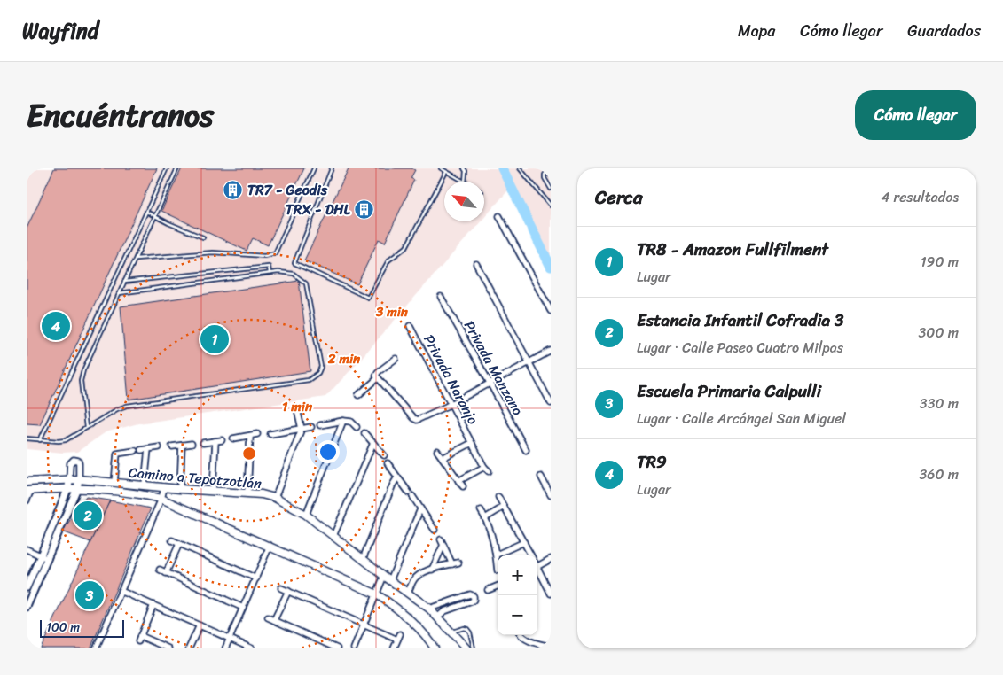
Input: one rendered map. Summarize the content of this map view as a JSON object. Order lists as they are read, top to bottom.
{
  "streets": {
    "main road": ["Camino a Tepotzotlán"],
    "street": ["Privada Manzano", "Privada Naranjo"]
  },
  "places": {
    "building": ["TR7 - Geodis", "TRX - DHL"]
  },
  "scale_bar": "100 m",
  "north": "top left",
  "page": {
    "header": "Wayfind",
    "nav": ["Mapa", "Cómo llegar", "Guardados"],
    "title": "Encuéntranos",
    "buttons": "Cómo llegar",
    "heading": ["Cerca", "4 resultados"],
    "list": [
      {
        "mark": "1",
        "name": "TR8 - Amazon Fullfilment",
        "note": "Lugar",
        "value": "190 m"
      },
      {
        "mark": "2",
        "name": "Estancia Infantil Cofradia 3",
        "note": "Lugar · Calle Paseo Cuatro Milpas",
        "value": "300 m"
      },
      {
        "mark": "3",
        "name": "Escuela Primaria Calpulli",
        "note": "Lugar · Calle Arcángel San Miguel",
        "value": "330 m"
      },
      {
        "mark": "4",
        "name": "TR9",
        "note": "Lugar",
        "value": "360 m"
      }
    ],
    "pins": [
      "4",
      "1",
      "2",
      "3"
    ],
    "map_buttons": ["+", "−"],
    "scale": "100 m"
  },
  "rings": ["3 min", "2 min", "1 min"]
}
